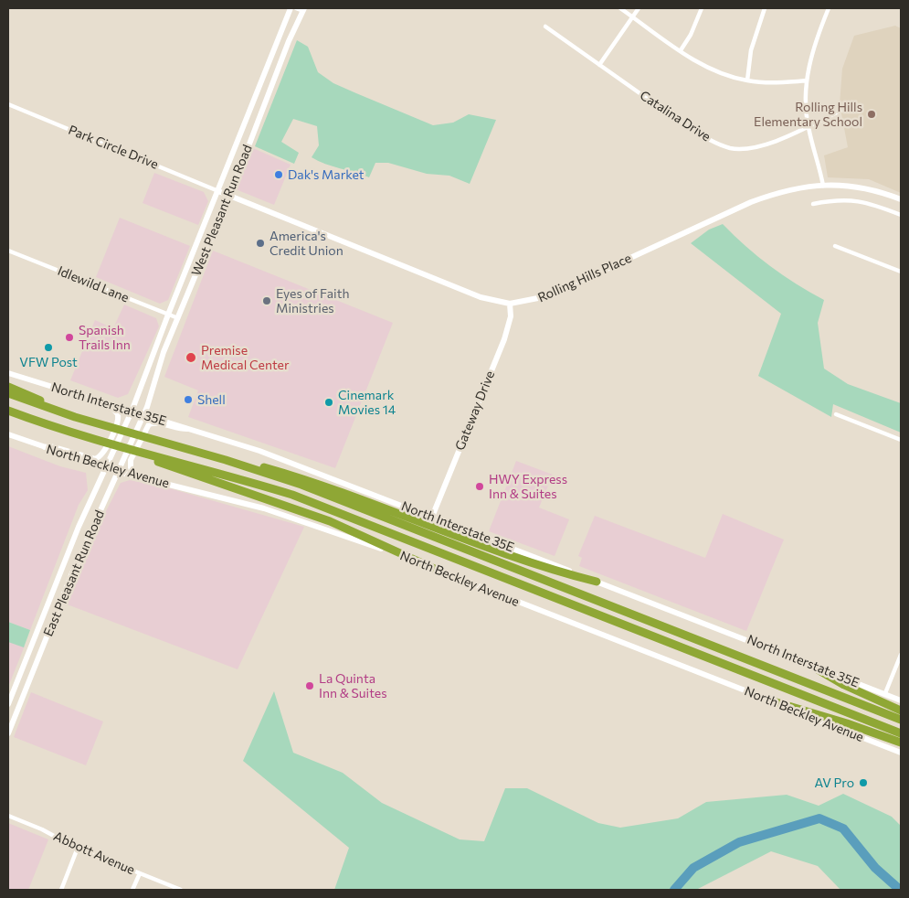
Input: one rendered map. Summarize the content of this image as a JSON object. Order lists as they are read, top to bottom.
{
  "streets": {
    "main road": [
      "West Pleasant Run Road",
      "Rolling Hills Place",
      "North Interstate 35E",
      "Gateway Drive",
      "North Beckley Avenue",
      "East Pleasant Run Road"
    ],
    "street": [
      "Catalina Drive",
      "Park Circle Drive",
      "Idlewild Lane",
      "Abbott Avenue"
    ]
  },
  "crossings": [
    ["Park Circle Drive", "West Pleasant Run Road"],
    ["Park Circle Drive", "Rolling Hills Place"],
    ["West Pleasant Run Road", "Rolling Hills Place"],
    ["West Pleasant Run Road", "Idlewild Lane"],
    ["West Pleasant Run Road", "North Interstate 35E"],
    ["West Pleasant Run Road", "East Pleasant Run Road"],
    ["Rolling Hills Place", "Gateway Drive"],
    ["North Interstate 35E", "Gateway Drive"],
    ["North Interstate 35E", "East Pleasant Run Road"],
    ["North Beckley Avenue", "East Pleasant Run Road"]
  ],
  "places": [
    "Rolling Hills Elementary School",
    "Dak's Market",
    "America's Credit Union",
    "Eyes of Faith Ministries",
    "Spanish Trails Inn",
    "VFW Post",
    "Premise Medical Center",
    "Shell",
    "Cinemark Movies 14",
    "HWY Express Inn & Suites",
    "La Quinta Inn & Suites",
    "AV Pro"
  ]
}
